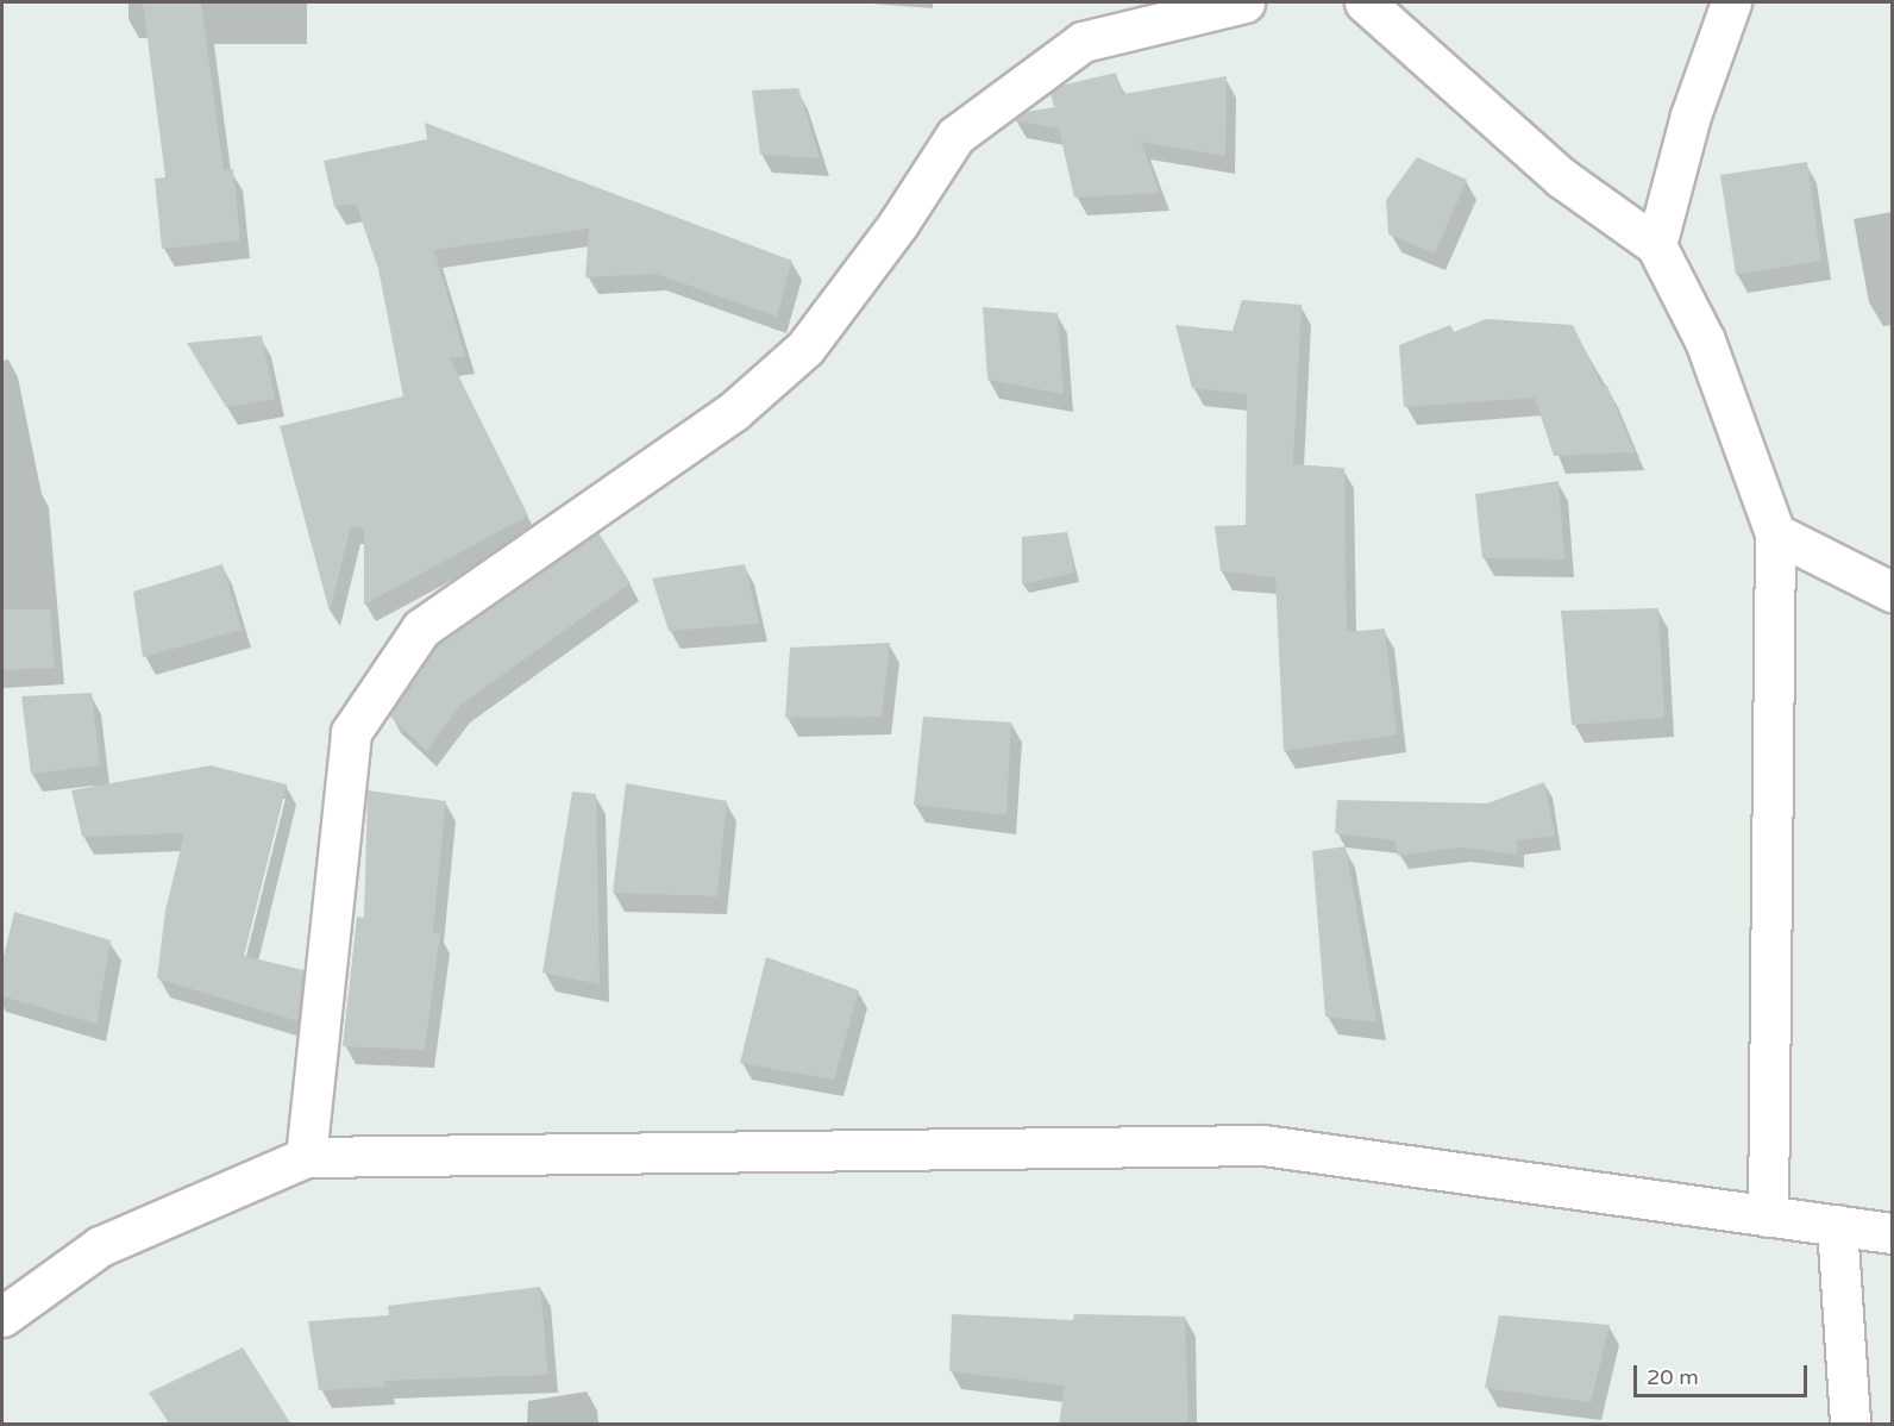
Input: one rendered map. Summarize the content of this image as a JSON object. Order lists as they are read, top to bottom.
{
  "scale_bar": "20 m"
}
